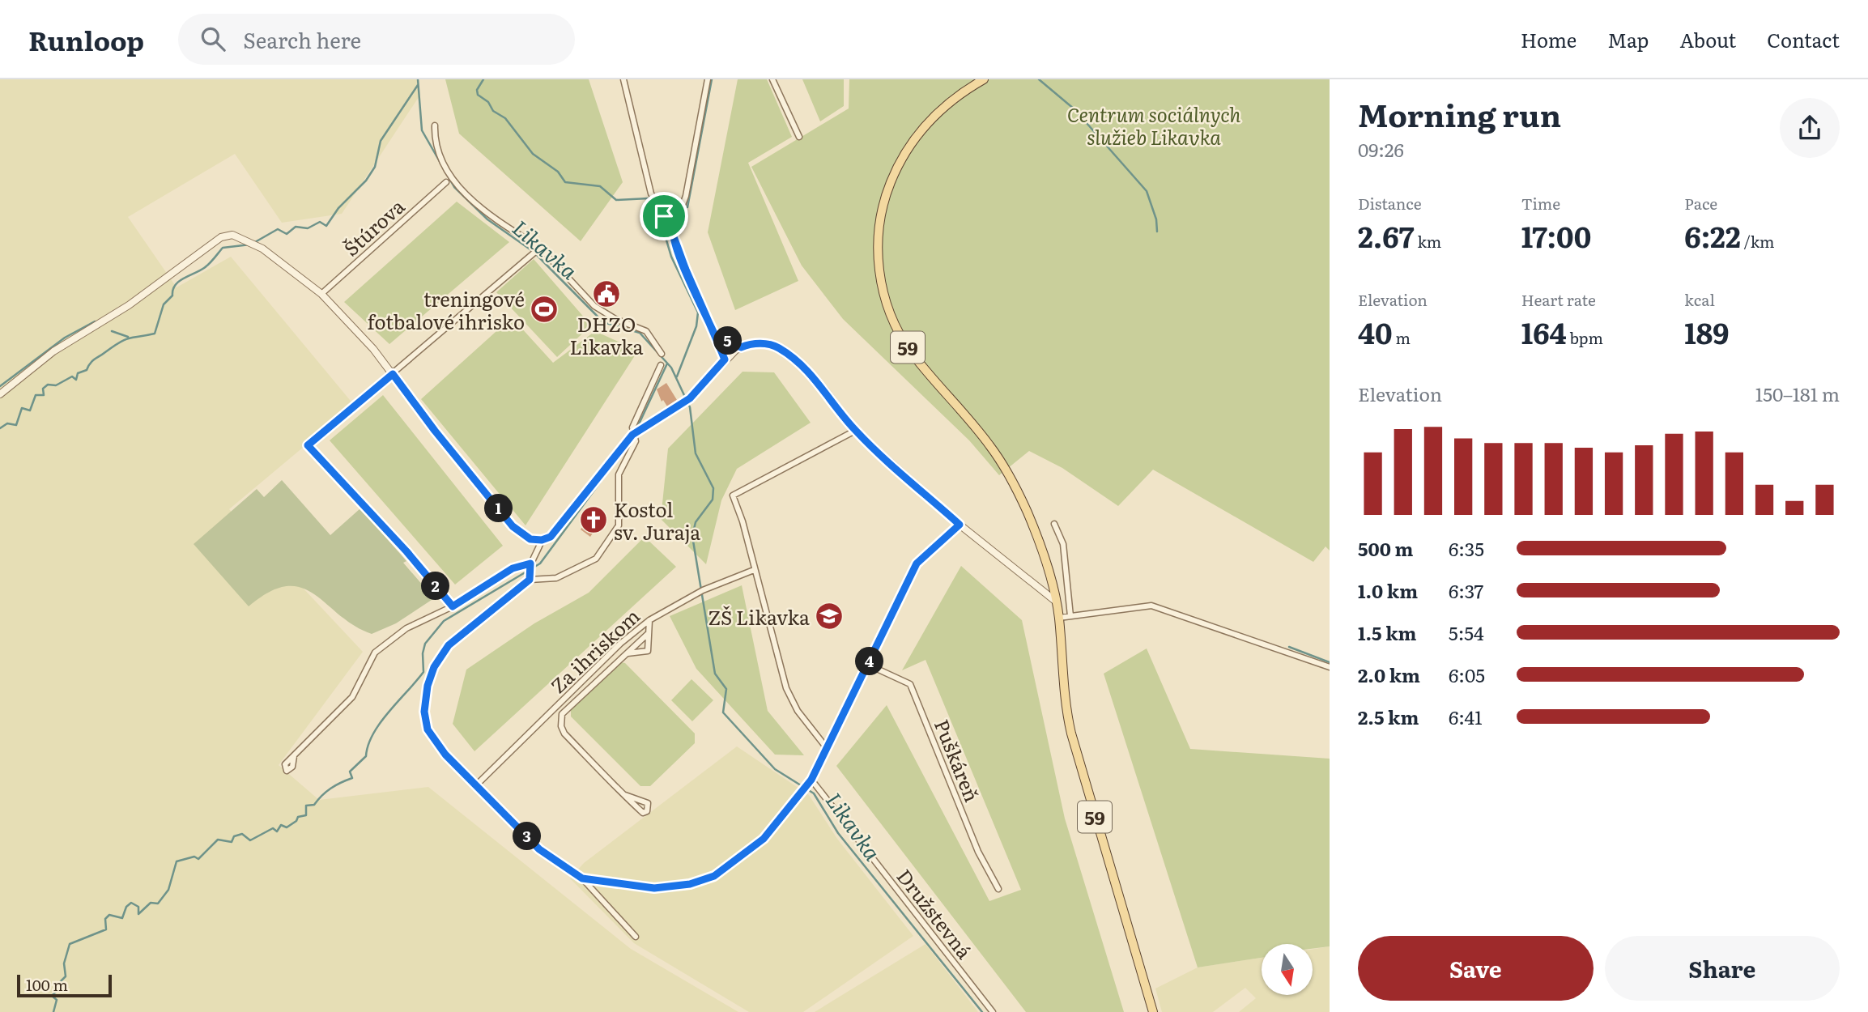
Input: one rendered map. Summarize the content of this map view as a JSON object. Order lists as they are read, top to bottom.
{
  "streets": {
    "main road": ["59"],
    "street": [
      "Štúrova",
      "Za ihriskom",
      "Puškáreň",
      "Družstevná"
    ]
  },
  "water": ["Likavka"],
  "parks": ["Centrum sociálnych služieb Likavka"],
  "places": {
    "public building": ["DHZO Likavka"],
    "sports": ["treningové fotbalové ihrisko"],
    "church": ["Kostol sv. Juraja"],
    "school or university": ["ZŠ Likavka"]
  },
  "scale_bar": "100 m",
  "north": "bottom",
  "page": {
    "header": "Runloop",
    "search": "Search here",
    "nav": [
      "Home",
      "Map",
      "About",
      "Contact"
    ],
    "heading": ["Morning run", "09:26"],
    "stats": [
      ["Distance", "2.67 km"],
      ["Time", "17:00"],
      ["Pace", "6:22 /km"],
      ["Elevation", "40 m"],
      ["Heart rate", "164 bpm"],
      ["kcal", "189"]
    ],
    "pins": [
      "5",
      "1",
      "2",
      "4",
      "3"
    ],
    "chart": ["Elevation", "150–181 m"],
    "list": [
      {
        "name": "500 m",
        "note": "6:35"
      },
      {
        "name": "1.0 km",
        "note": "6:37"
      },
      {
        "name": "1.5 km",
        "note": "5:54"
      },
      {
        "name": "2.0 km",
        "note": "6:05"
      },
      {
        "name": "2.5 km",
        "note": "6:41"
      }
    ],
    "buttons": ["Save", "Share"],
    "scale": "100 m"
  }
}
